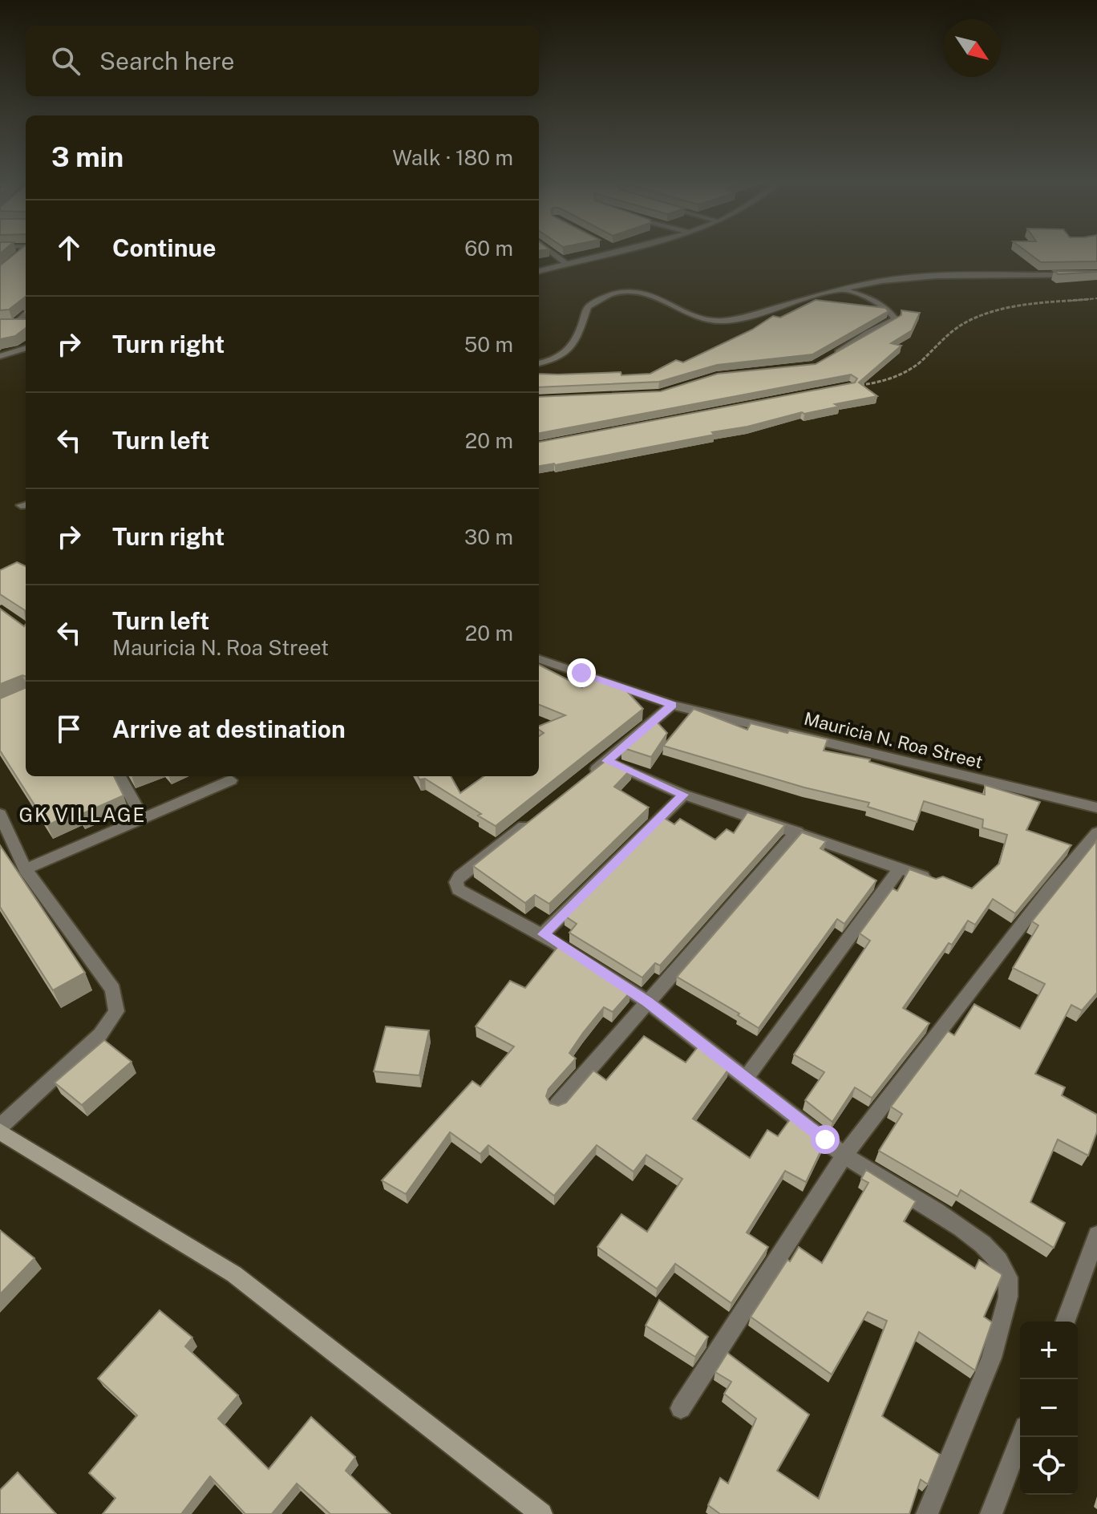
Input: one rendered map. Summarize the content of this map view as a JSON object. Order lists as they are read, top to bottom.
{
  "streets": {
    "street": ["Mauricia N. Roa Street"]
  },
  "districts": ["GK VILLAGE"],
  "north": "bottom right",
  "page": {
    "search": "Search here",
    "heading": ["3 min", "Walk · 180 m"],
    "list": [
      ["Continue", "60 m"],
      ["Turn right", "50 m"],
      ["Turn left", "20 m"],
      ["Turn right", "30 m"],
      ["Turn left", "Mauricia N. Roa Street", "20 m"],
      "Arrive at destination"
    ],
    "map_buttons": ["+", "−"]
  }
}
